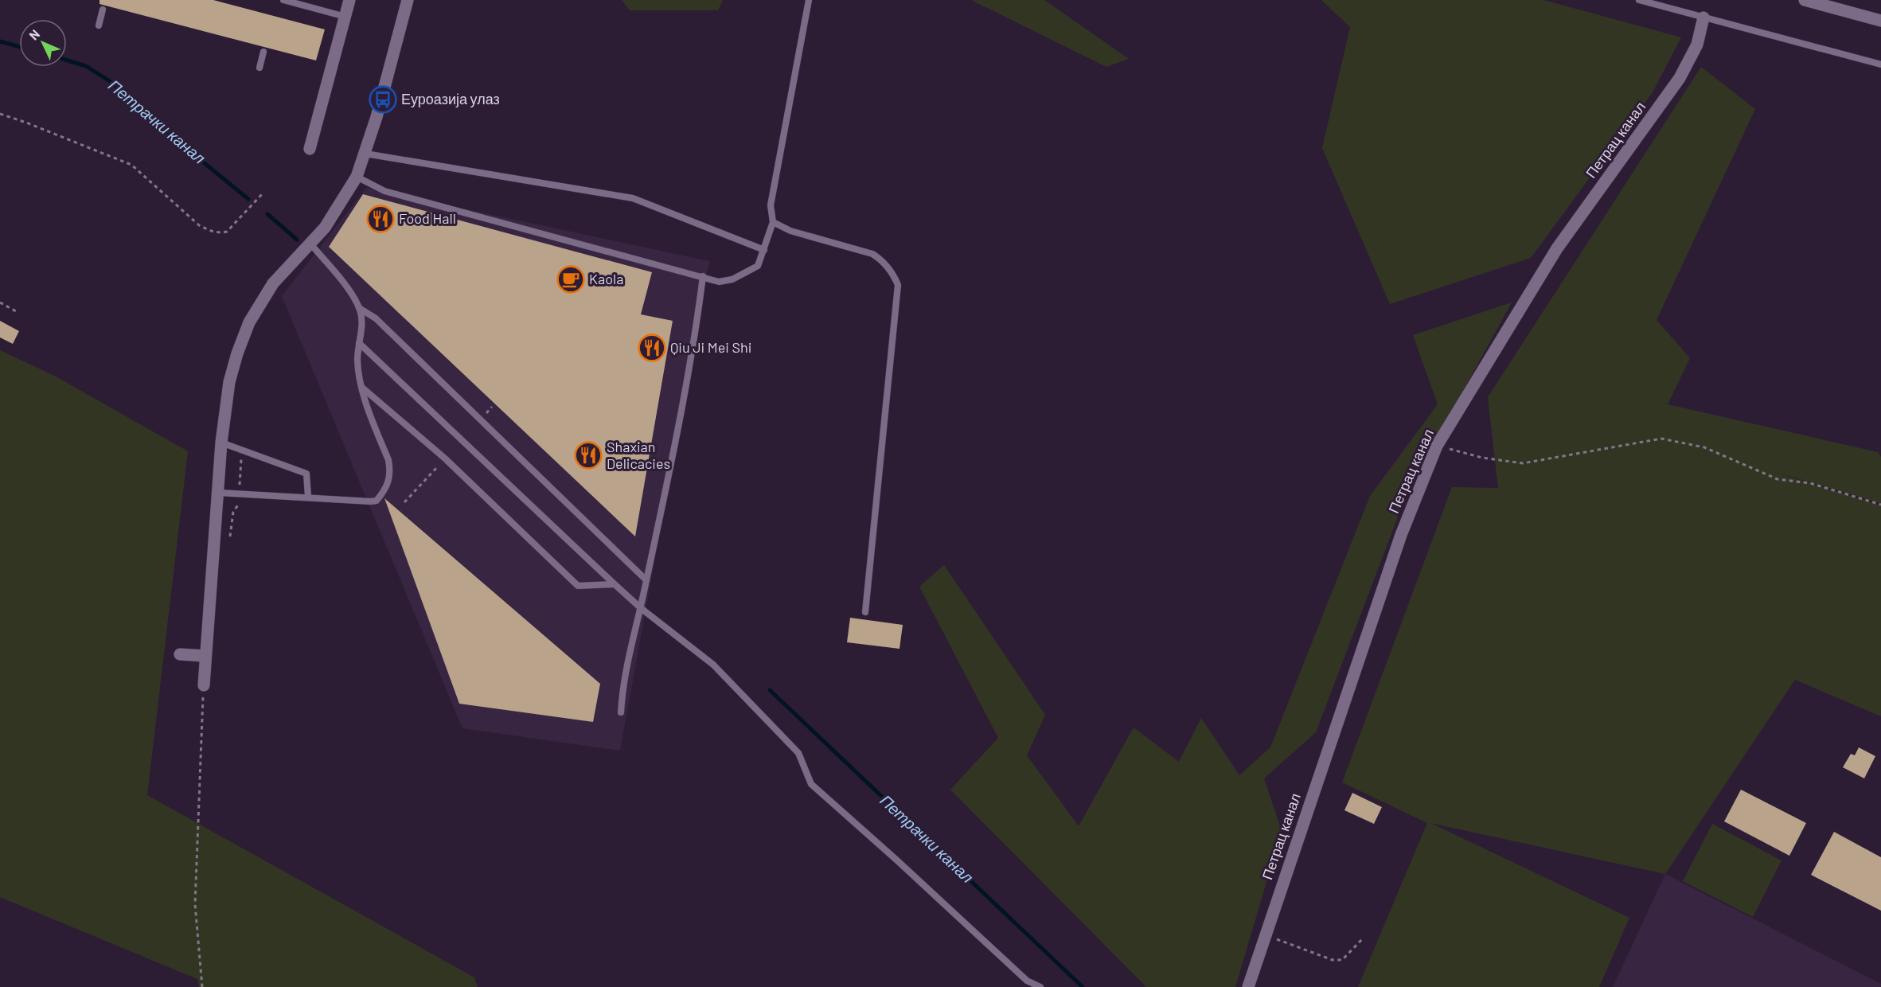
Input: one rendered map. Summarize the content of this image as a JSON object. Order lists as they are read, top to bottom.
{
  "streets": {
    "street": ["Петрац канал"]
  },
  "water": ["Петрачки канал"],
  "places": {
    "bus stop": ["Еуроазија улаз"],
    "restaurant": ["Food Hall", "Qiu Ji Mei Shi", "Shaxian Delicacies"],
    "cafe": ["Kaola"]
  },
  "north": "top left"
}
